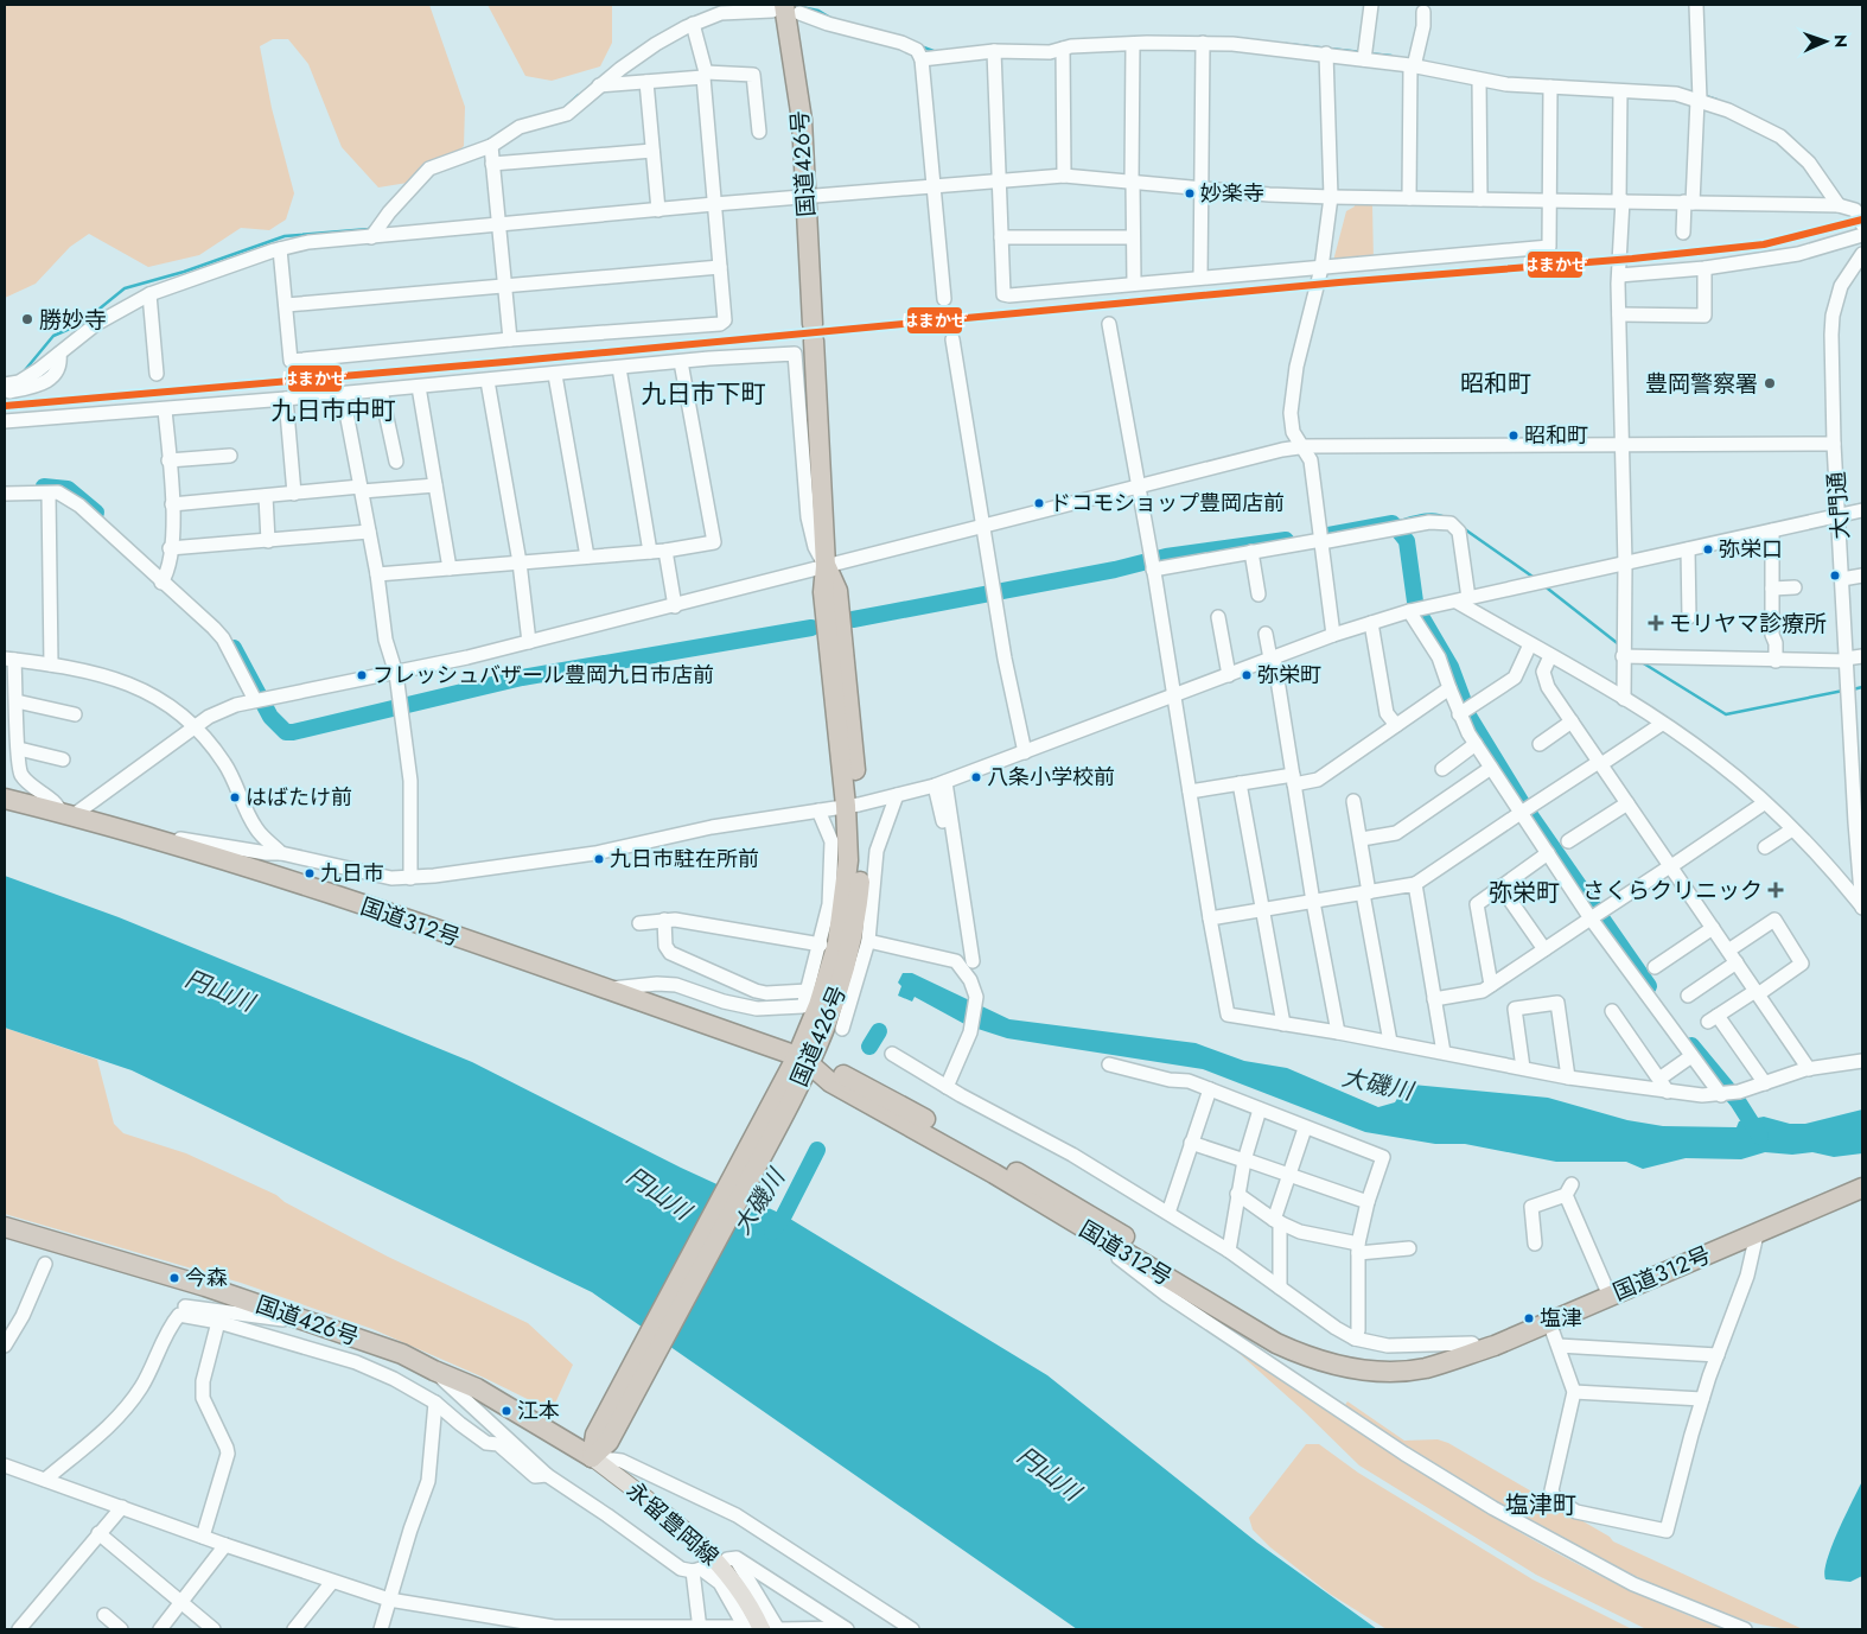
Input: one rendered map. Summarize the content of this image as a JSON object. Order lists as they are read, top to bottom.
{
  "streets": {
    "highway": ["国道426号", "国道312号"],
    "main road": ["永留豊岡線"],
    "street": ["大門通"]
  },
  "crossings": [
    ["国道426号", "国道312号"],
    ["国道426号", "永留豊岡線"]
  ],
  "districts": [
    "昭和町",
    "九日市下町",
    "九日市中町",
    "弥栄町",
    "塩津町"
  ],
  "water": ["円山川", "大磯川"],
  "places": {
    "other": [
      "妙楽寺",
      "勝妙寺",
      "豊岡警察署",
      "昭和町",
      "ドコモショップ豊岡店前",
      "弥栄口",
      "フレッシュバザール豊岡九日市店前",
      "弥栄町",
      "八条小学校前",
      "はばたけ前",
      "九日市駐在所前",
      "九日市",
      "今森",
      "塩津",
      "江本"
    ],
    "health": ["モリヤマ診療所", "さくらクリニック"]
  },
  "lines": ["transit line はまかぜ"],
  "north": "right"
}
